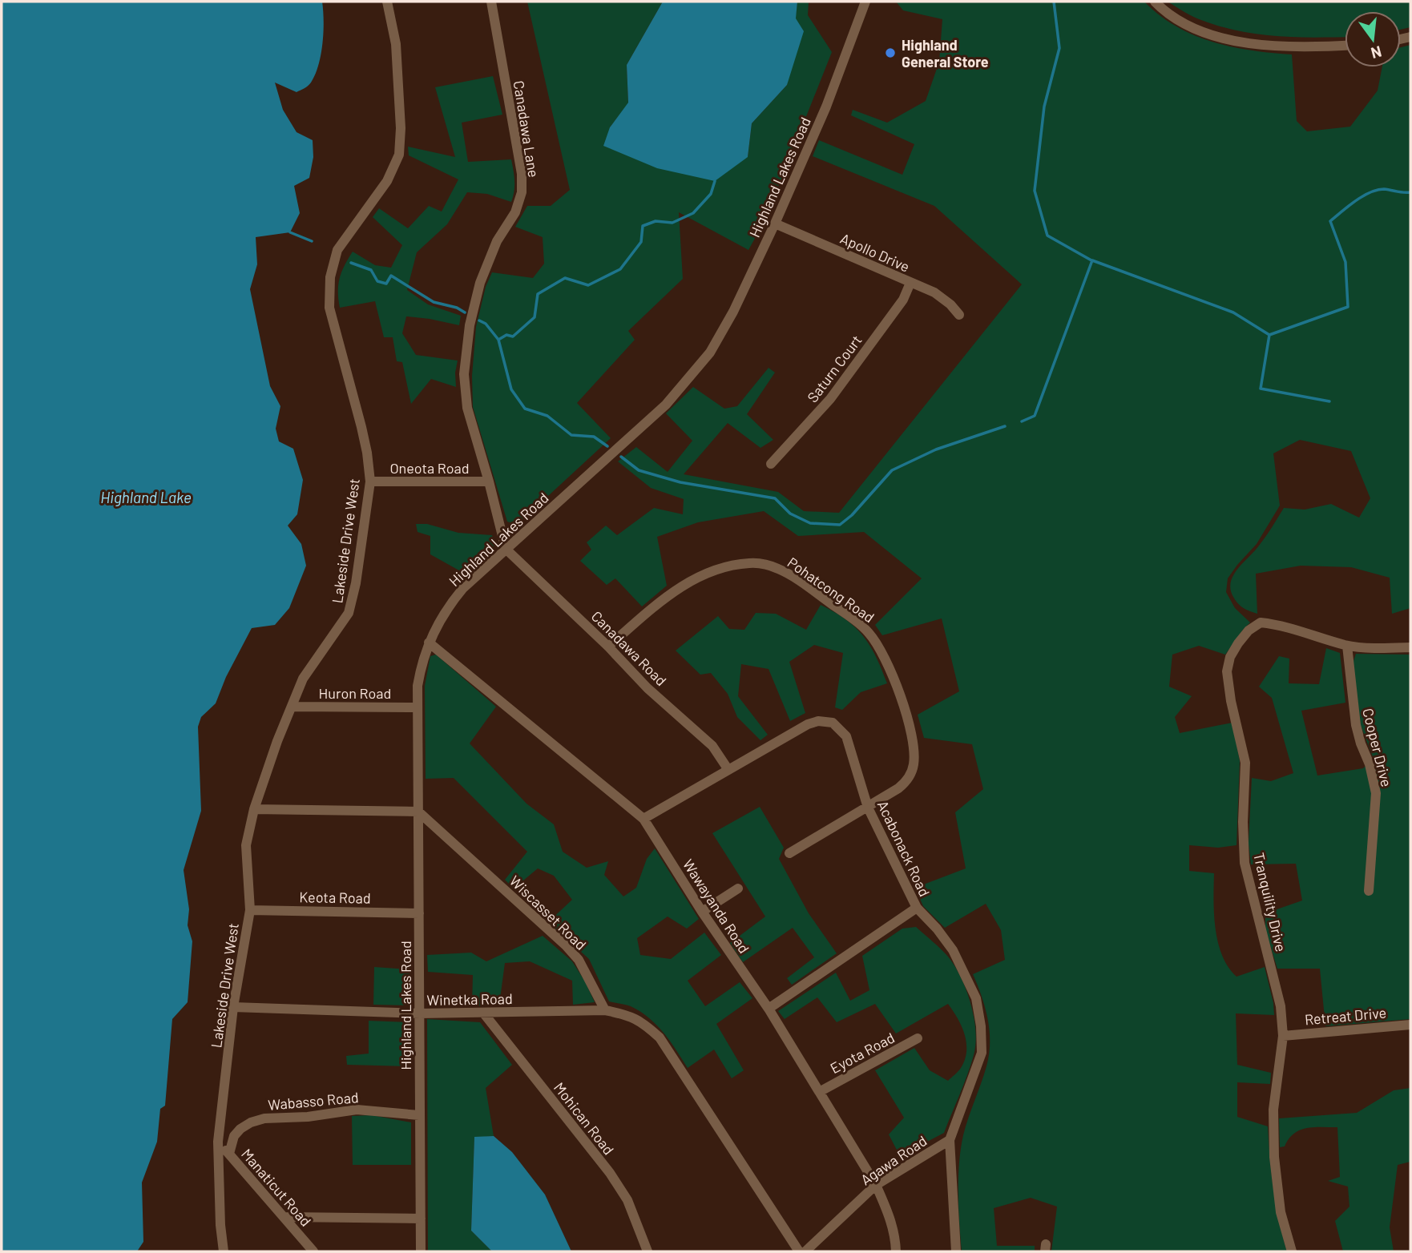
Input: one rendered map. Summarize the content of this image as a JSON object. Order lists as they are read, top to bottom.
{
  "streets": {
    "street": [
      "Canadawa Lane",
      "Highland Lakes Road",
      "Apollo Drive",
      "Saturn Court",
      "Oneota Road",
      "Lakeside Drive West",
      "Pohatcong Road",
      "Canadawa Road",
      "Huron Road",
      "Cooper Drive",
      "Acabonack Road",
      "Keota Road",
      "Tranquility Drive",
      "Wawayanda Road",
      "Wiscasset Road",
      "Winetka Road",
      "Retreat Drive",
      "Eyota Road",
      "Wabasso Road",
      "Mohican Road",
      "Agawa Road",
      "Manaticut Road"
    ]
  },
  "crossings": [
    ["Canadawa Lane", "Highland Lakes Road"],
    ["Canadawa Lane", "Oneota Road"],
    ["Canadawa Lane", "Canadawa Road"],
    ["Highland Lakes Road", "Apollo Drive"],
    ["Highland Lakes Road", "Canadawa Road"],
    ["Highland Lakes Road", "Huron Road"],
    ["Highland Lakes Road", "Keota Road"],
    ["Highland Lakes Road", "Wawayanda Road"],
    ["Highland Lakes Road", "Wiscasset Road"],
    ["Highland Lakes Road", "Winetka Road"],
    ["Highland Lakes Road", "Wabasso Road"],
    ["Apollo Drive", "Saturn Court"],
    ["Oneota Road", "Lakeside Drive West"],
    ["Lakeside Drive West", "Huron Road"],
    ["Lakeside Drive West", "Keota Road"],
    ["Lakeside Drive West", "Winetka Road"],
    ["Lakeside Drive West", "Manaticut Road"],
    ["Pohatcong Road", "Canadawa Road"],
    ["Pohatcong Road", "Acabonack Road"],
    ["Canadawa Road", "Acabonack Road"],
    ["Cooper Drive", "Tranquility Drive"],
    ["Acabonack Road", "Wawayanda Road"],
    ["Acabonack Road", "Agawa Road"],
    ["Tranquility Drive", "Retreat Drive"],
    ["Wawayanda Road", "Eyota Road"],
    ["Wawayanda Road", "Agawa Road"],
    ["Wiscasset Road", "Winetka Road"],
    ["Winetka Road", "Mohican Road"],
    ["Wabasso Road", "Manaticut Road"]
  ],
  "water": ["Highland Lake"],
  "places": ["Highland General Store"],
  "north": "bottom"
}
